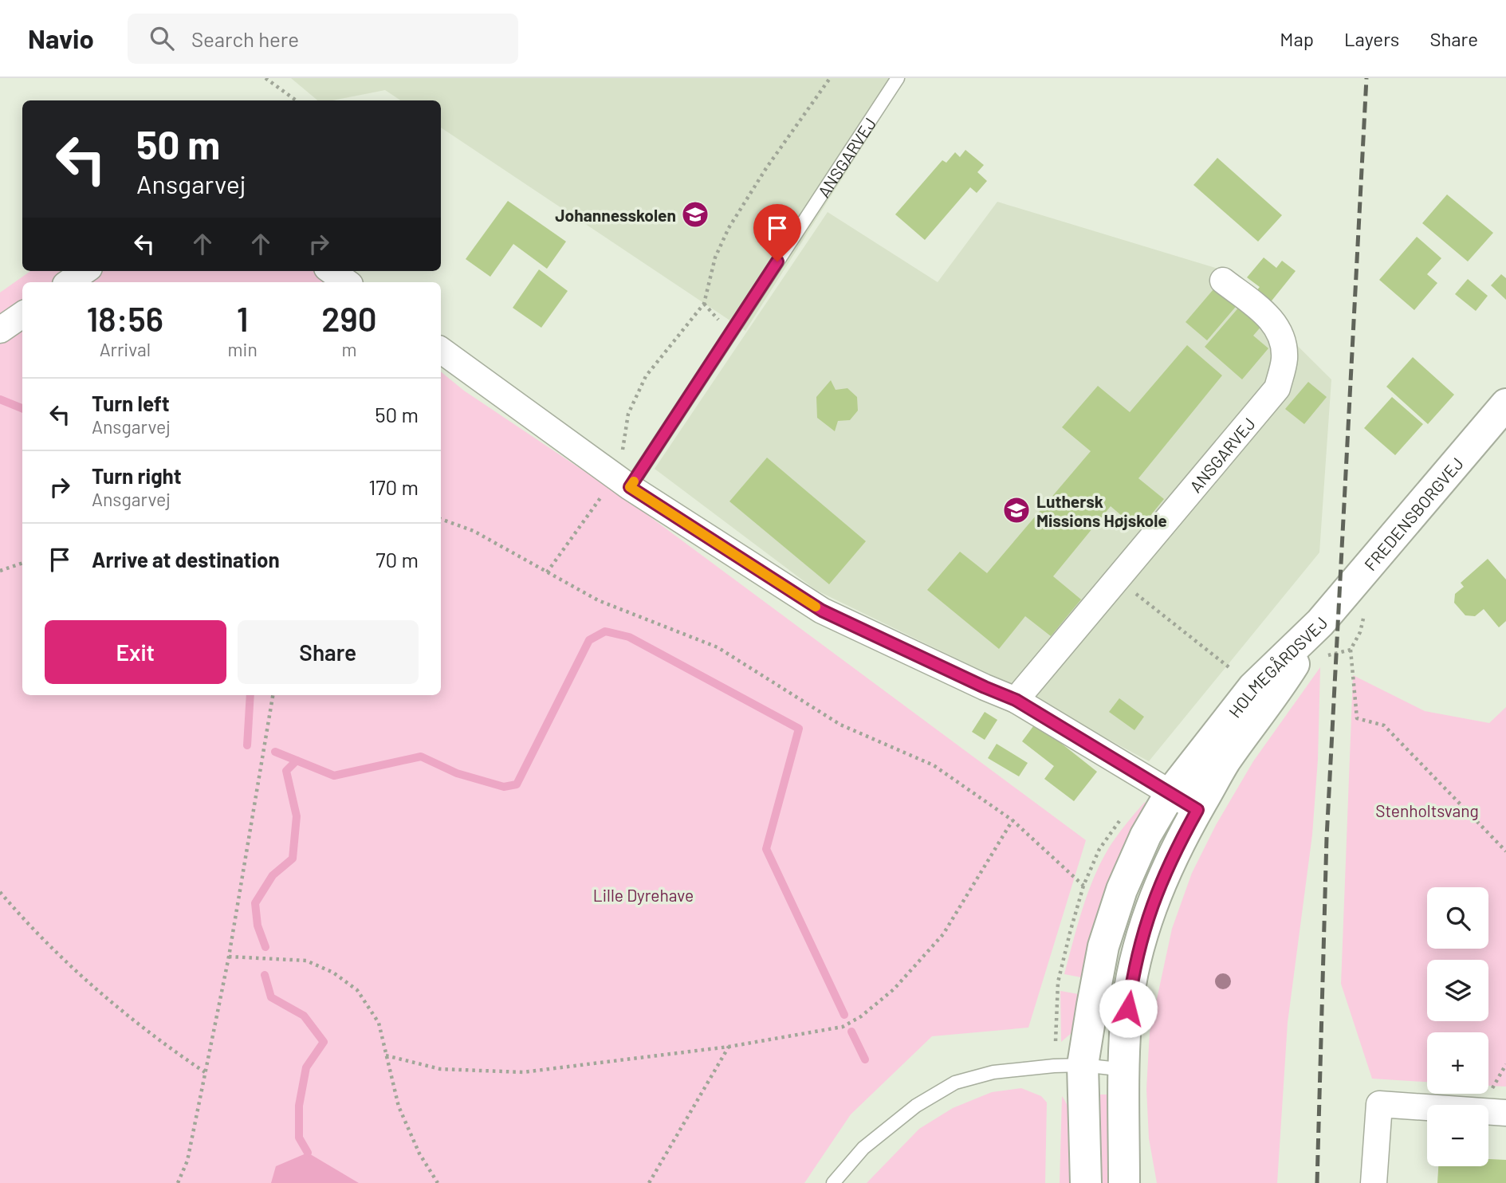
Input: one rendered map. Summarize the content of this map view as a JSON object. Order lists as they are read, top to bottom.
{
  "streets": {
    "street": ["ANSGARVEJ", "FREDENSBORGVEJ", "HOLMEGÅRDSVEJ"]
  },
  "crossings": [
    ["FREDENSBORGVEJ", "HOLMEGÅRDSVEJ"]
  ],
  "parks": ["Stenholtsvang", "Lille Dyrehave"],
  "places": {
    "school or university": ["Johannesskolen", "Luthersk Missions Højskole"]
  },
  "page": {
    "header": "Navio",
    "search": "Search here",
    "nav": ["Map", "Layers", "Share"],
    "turn": ["50 m", "Ansgarvej"],
    "eta": [
      "18:56",
      "Arrival",
      "1",
      "min",
      "290",
      "m"
    ],
    "list": [
      {
        "name": "Turn left",
        "note": "Ansgarvej",
        "value": "50 m"
      },
      {
        "name": "Turn right",
        "note": "Ansgarvej",
        "value": "170 m"
      },
      {
        "name": "Arrive at destination",
        "value": "70 m"
      }
    ],
    "buttons": ["Exit", "Share"],
    "map_buttons": ["+", "−"]
  }
}
